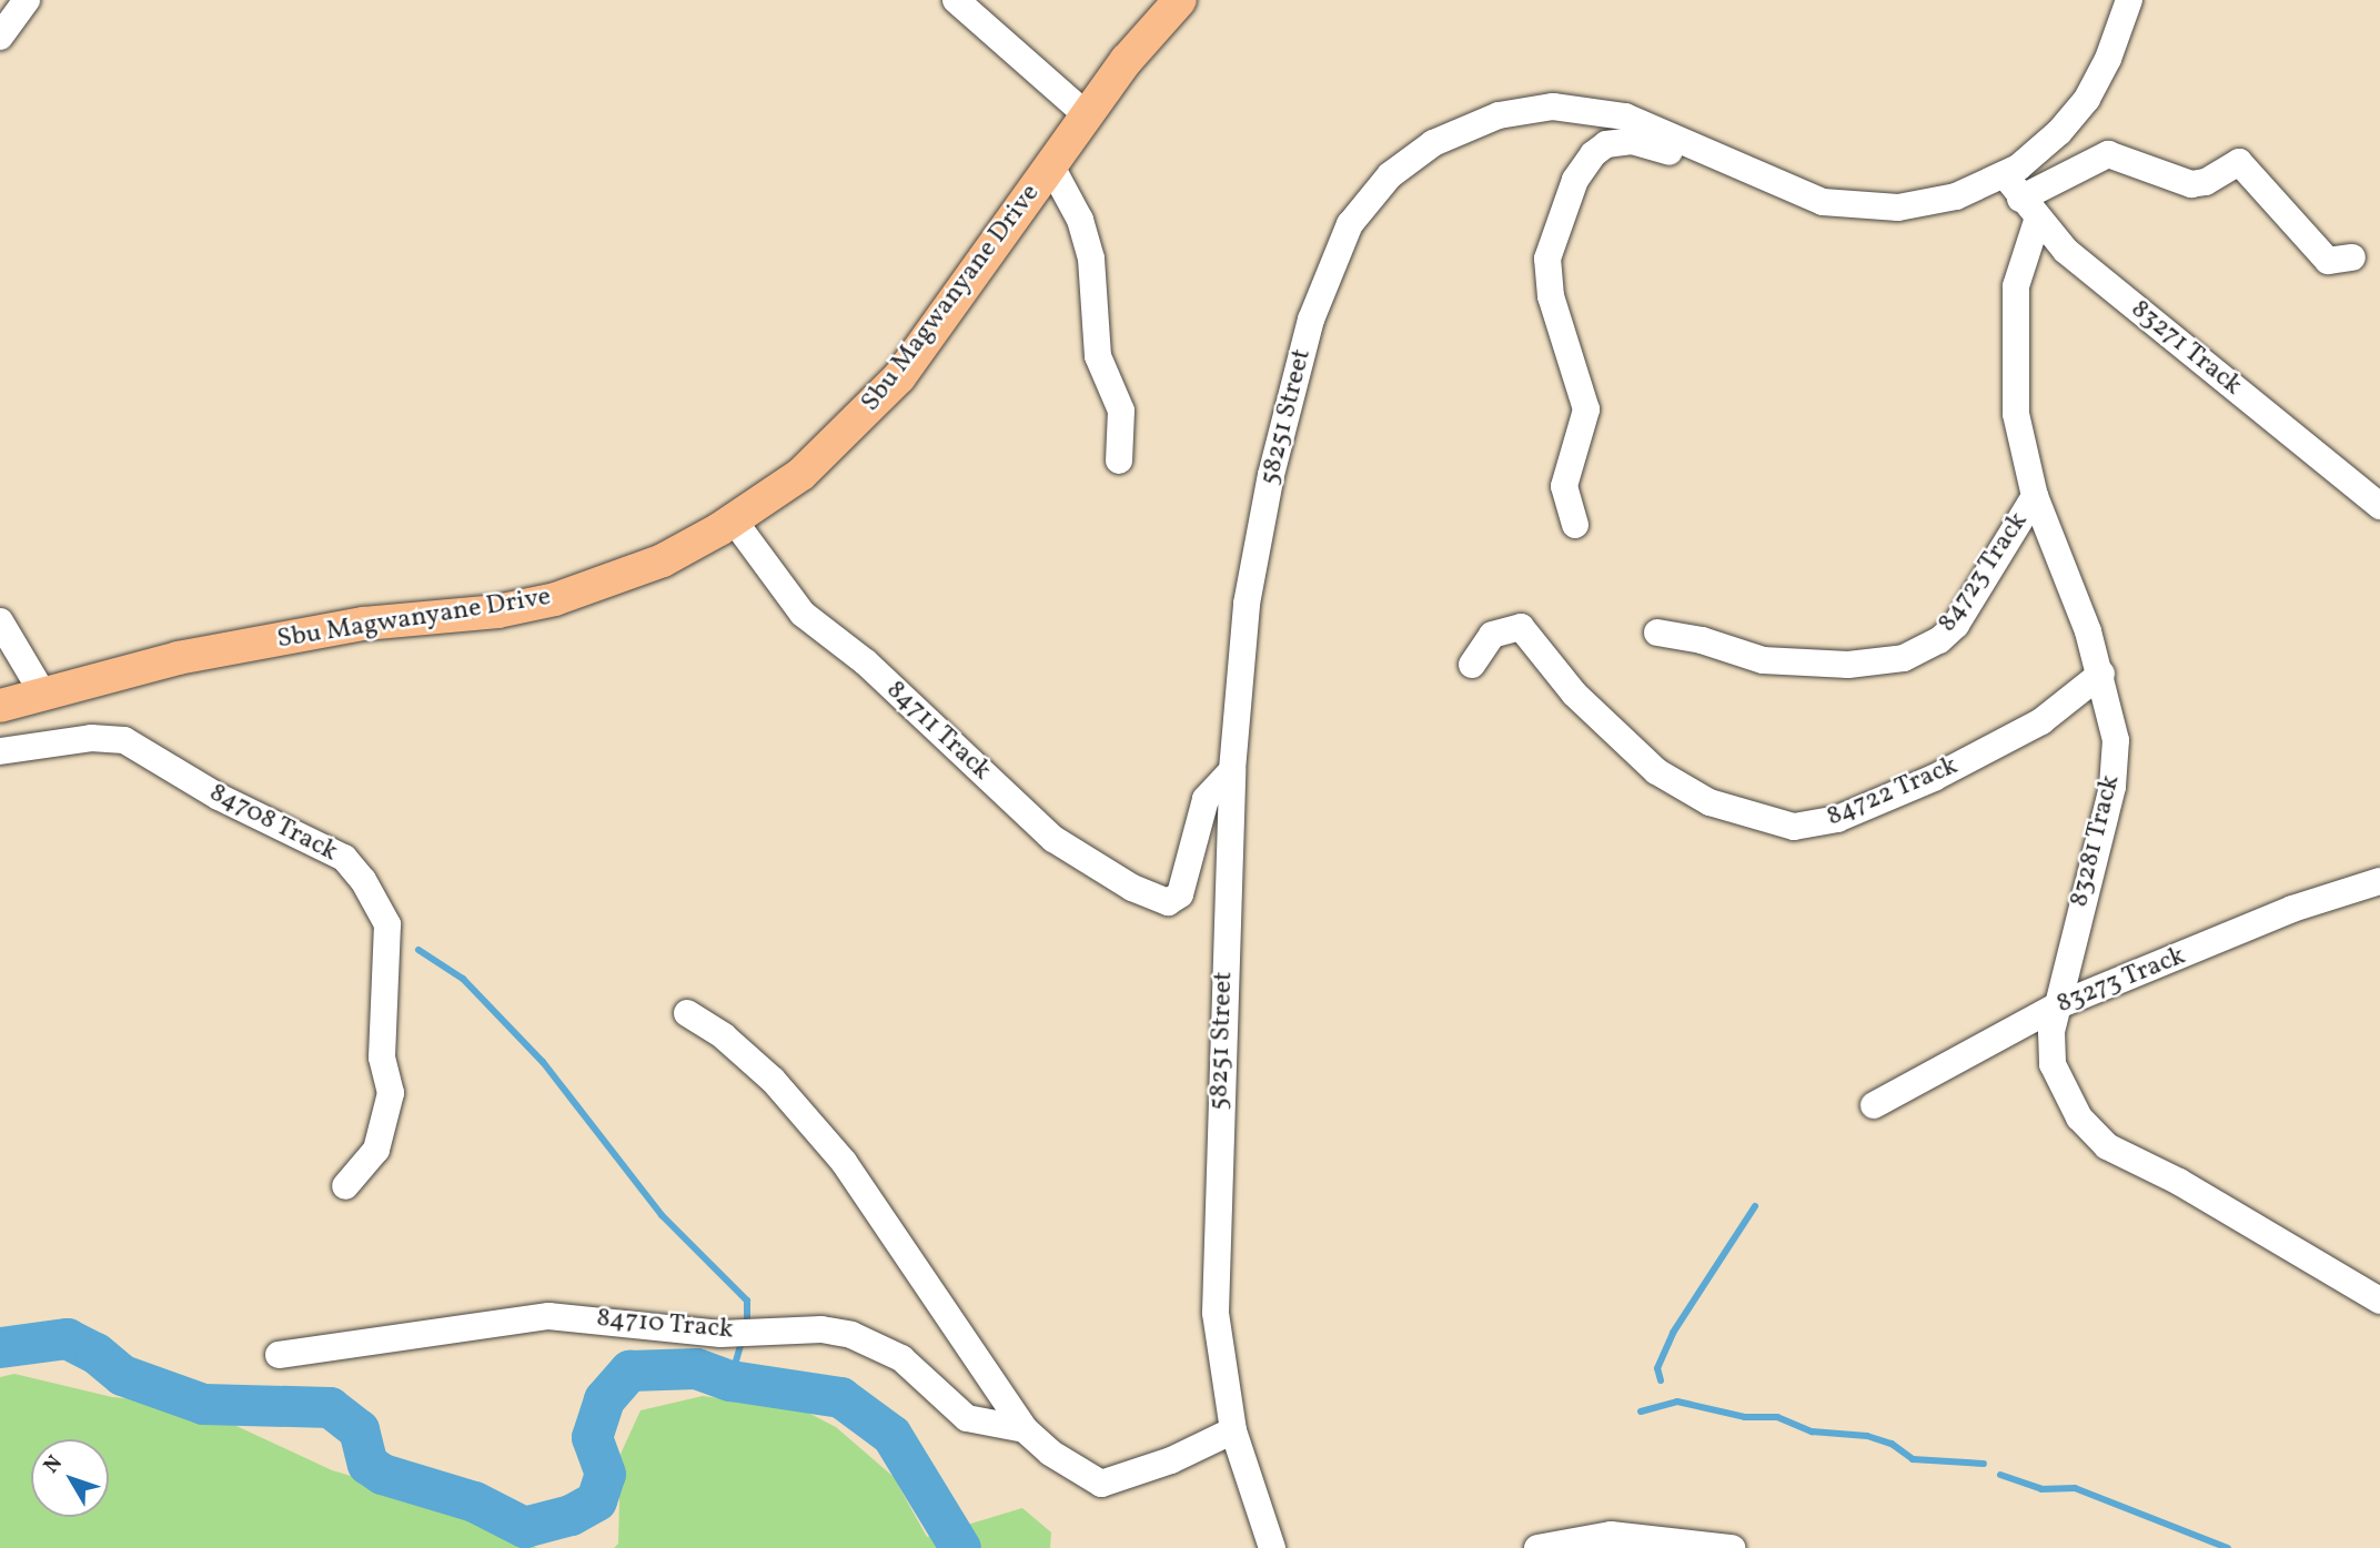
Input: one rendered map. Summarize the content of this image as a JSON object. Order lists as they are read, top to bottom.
{
  "streets": {
    "main road": ["Sbu Magwanyane Drive"],
    "street": [
      "83271 Track",
      "58251 Street",
      "84723 Track",
      "84711 Track",
      "84722 Track",
      "84708 Track",
      "83281 Track",
      "83273 Track",
      "84710 Track"
    ]
  },
  "crossings": [
    ["Sbu Magwanyane Drive", "84711 Track"],
    ["83271 Track", "58251 Street"],
    ["83271 Track", "83281 Track"],
    ["58251 Street", "84711 Track"],
    ["84723 Track", "83281 Track"],
    ["84722 Track", "83281 Track"],
    ["83281 Track", "83273 Track"]
  ],
  "north": "top left"
}
